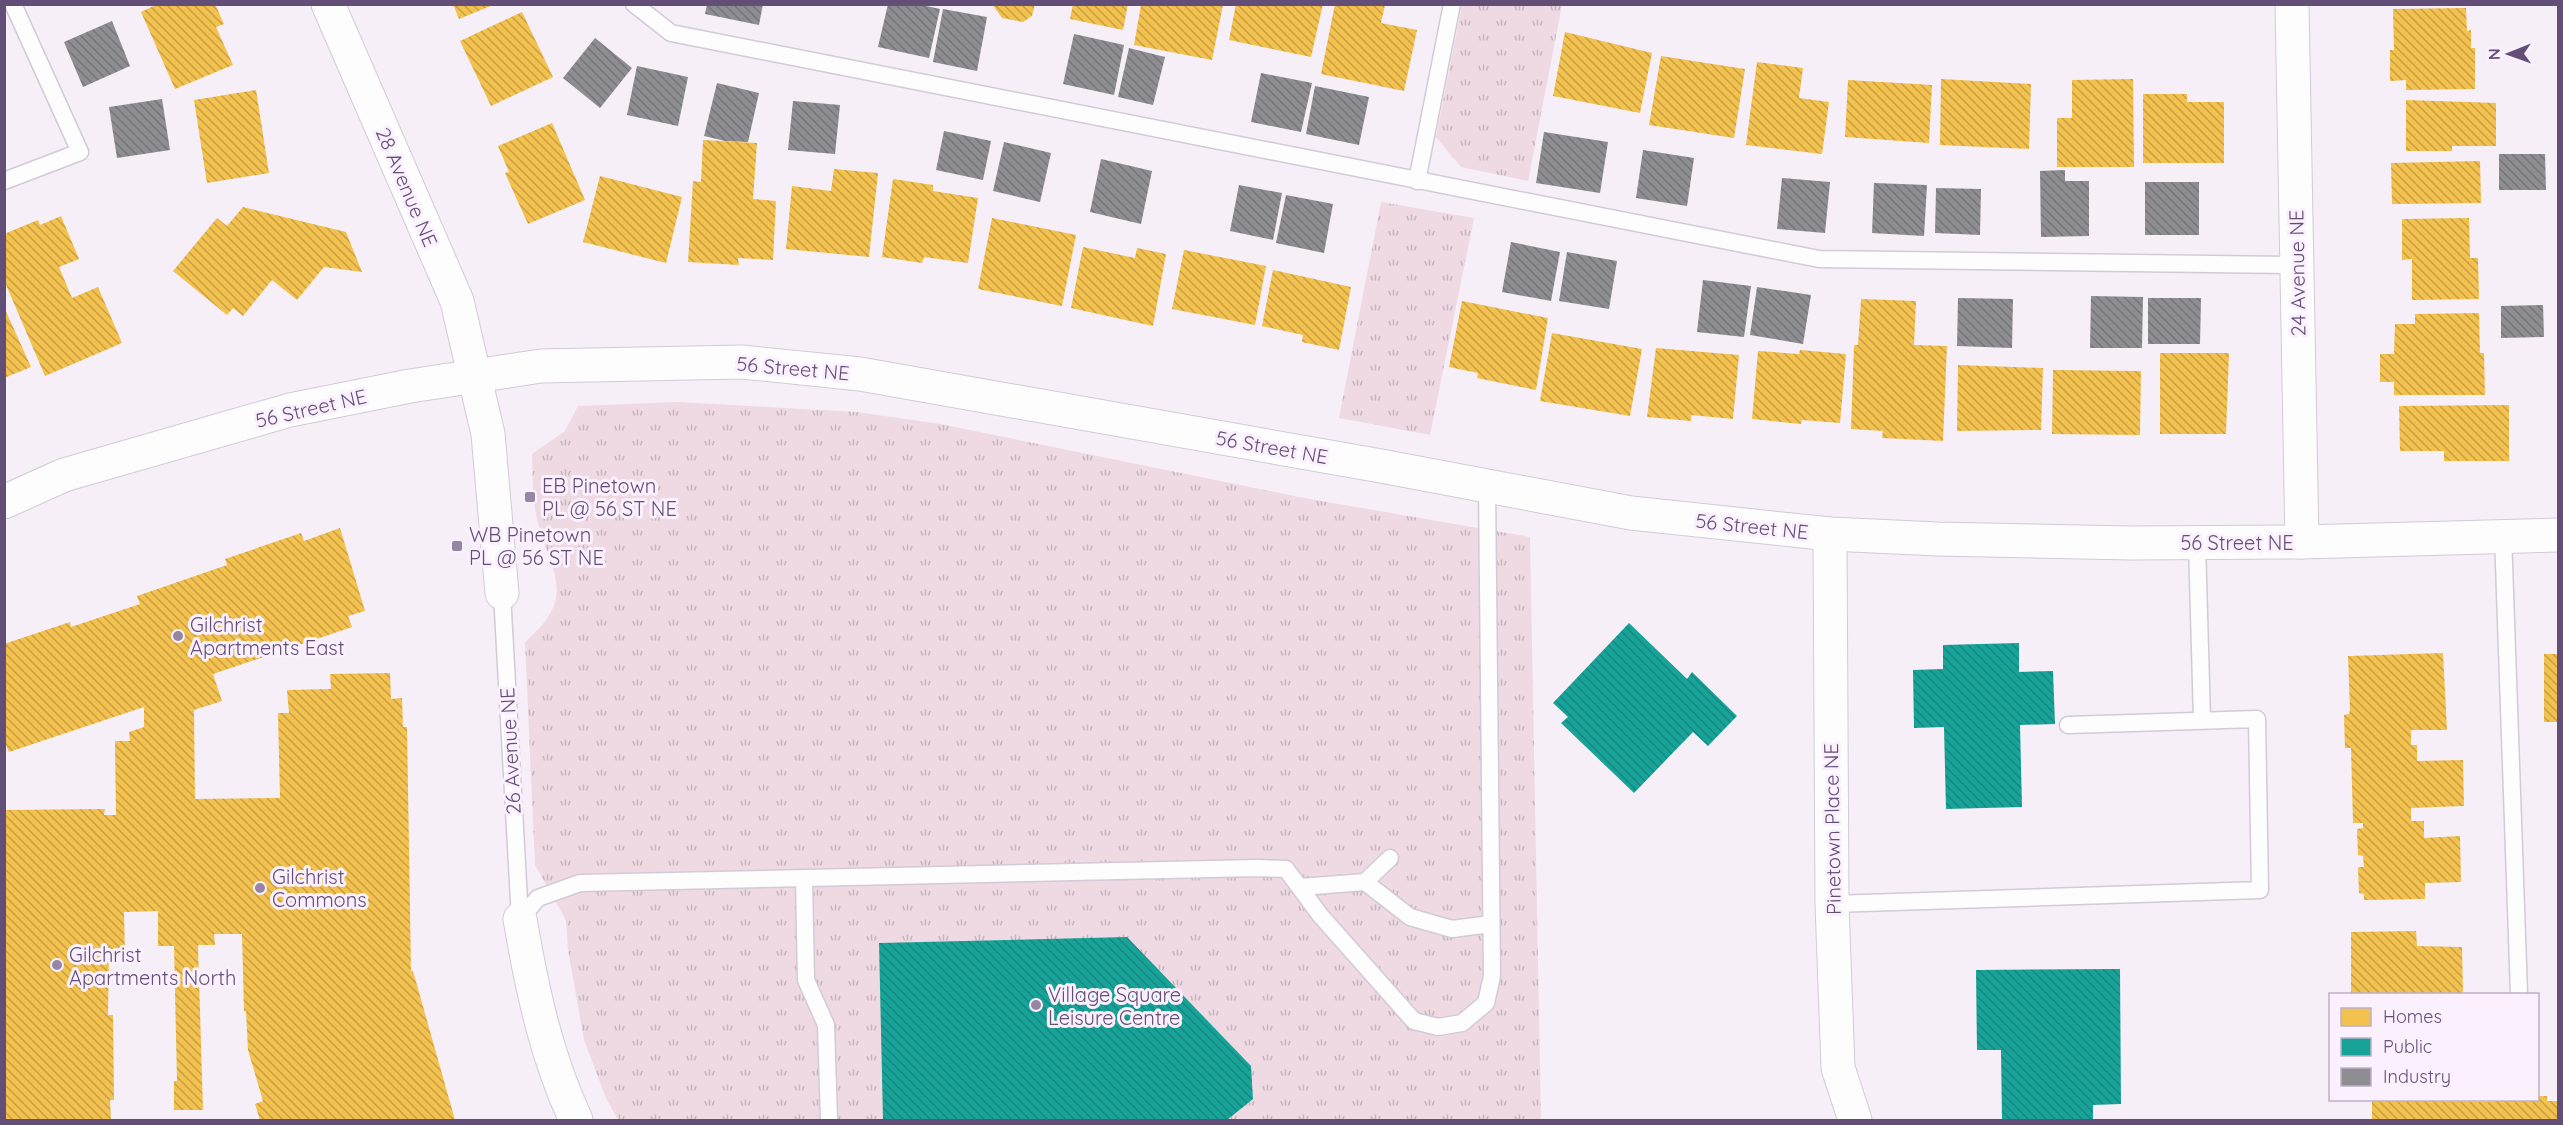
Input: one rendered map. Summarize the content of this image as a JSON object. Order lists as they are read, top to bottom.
{
  "streets": {
    "street": [
      "28 Avenue NE",
      "24 Avenue NE",
      "56 Street NE",
      "26 Avenue NE",
      "Pinetown Place NE"
    ]
  },
  "crossings": [
    ["28 Avenue NE", "56 Street NE"],
    ["28 Avenue NE", "26 Avenue NE"],
    ["24 Avenue NE", "56 Street NE"],
    ["56 Street NE", "26 Avenue NE"],
    ["56 Street NE", "Pinetown Place NE"]
  ],
  "places": {
    "transit": ["EB Pinetown PL @ 56 ST NE", "WB Pinetown PL @ 56 ST NE"],
    "other": [
      "Gilchrist Apartments East",
      "Gilchrist Commons",
      "Gilchrist Apartments North",
      "Village Square Leisure Centre"
    ]
  },
  "legend": ["Homes", "Public", "Industry"],
  "north": "left"
}
